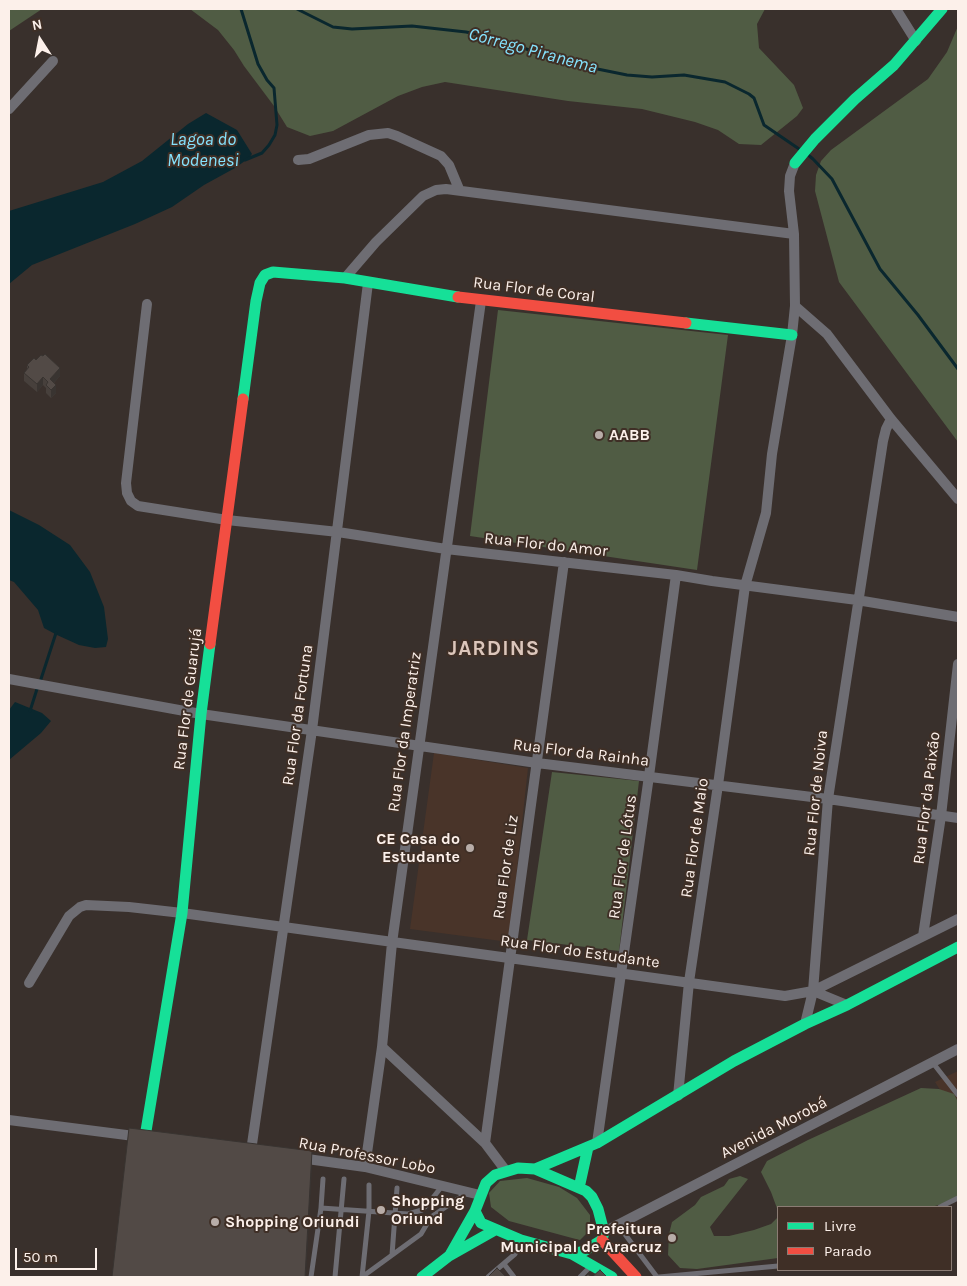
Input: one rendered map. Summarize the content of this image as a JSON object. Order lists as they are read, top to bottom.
{
  "streets": {
    "street": [
      "Rua Flor de Coral",
      "Rua Flor do Amor",
      "Rua Flor de Guarujá",
      "Rua Flor da Fortuna",
      "Rua Flor da Imperatriz",
      "Rua Flor da Rainha",
      "Rua Flor de Noiva",
      "Rua Flor da Paixão",
      "Rua Flor de Maio",
      "Rua Flor de Lótus",
      "Rua Flor de Liz",
      "Rua Flor do Estudante",
      "Avenida Morobá",
      "Rua Professor Lobo"
    ]
  },
  "crossings": [
    ["Rua Flor de Coral", "Rua Flor de Guarujá"],
    ["Rua Flor de Coral", "Rua Flor da Fortuna"],
    ["Rua Flor de Coral", "Rua Flor da Imperatriz"],
    ["Rua Flor de Coral", "Rua Flor de Maio"],
    ["Rua Flor do Amor", "Rua Flor de Guarujá"],
    ["Rua Flor do Amor", "Rua Flor da Fortuna"],
    ["Rua Flor do Amor", "Rua Flor da Imperatriz"],
    ["Rua Flor do Amor", "Rua Flor de Noiva"],
    ["Rua Flor do Amor", "Rua Flor de Maio"],
    ["Rua Flor do Amor", "Rua Flor de Lótus"],
    ["Rua Flor do Amor", "Rua Flor de Liz"],
    ["Rua Flor de Guarujá", "Rua Flor da Rainha"],
    ["Rua Flor de Guarujá", "Rua Flor do Estudante"],
    ["Rua Flor da Fortuna", "Rua Flor da Rainha"],
    ["Rua Flor da Fortuna", "Rua Flor do Estudante"],
    ["Rua Flor da Imperatriz", "Rua Flor da Rainha"],
    ["Rua Flor da Imperatriz", "Rua Flor do Estudante"],
    ["Rua Flor da Imperatriz", "Rua Professor Lobo"],
    ["Rua Flor da Rainha", "Rua Flor de Noiva"],
    ["Rua Flor da Rainha", "Rua Flor da Paixão"],
    ["Rua Flor da Rainha", "Rua Flor de Maio"],
    ["Rua Flor da Rainha", "Rua Flor de Lótus"],
    ["Rua Flor da Rainha", "Rua Flor de Liz"],
    ["Rua Flor de Noiva", "Rua Flor do Estudante"],
    ["Rua Flor da Paixão", "Rua Flor do Estudante"],
    ["Rua Flor de Maio", "Rua Flor do Estudante"],
    ["Rua Flor de Lótus", "Rua Flor do Estudante"],
    ["Rua Flor de Liz", "Rua Flor do Estudante"]
  ],
  "districts": ["JARDINS"],
  "water": ["Córrego Piranema", "Lagoa do Modenesi"],
  "places": [
    "AABB",
    "CE Casa do Estudante",
    "Shopping Oriund",
    "Shopping Oriundi",
    "Prefeitura Municipal de Aracruz"
  ],
  "legend": ["Livre", "Parado"],
  "scale_bar": "50 m",
  "north": "top"
}
